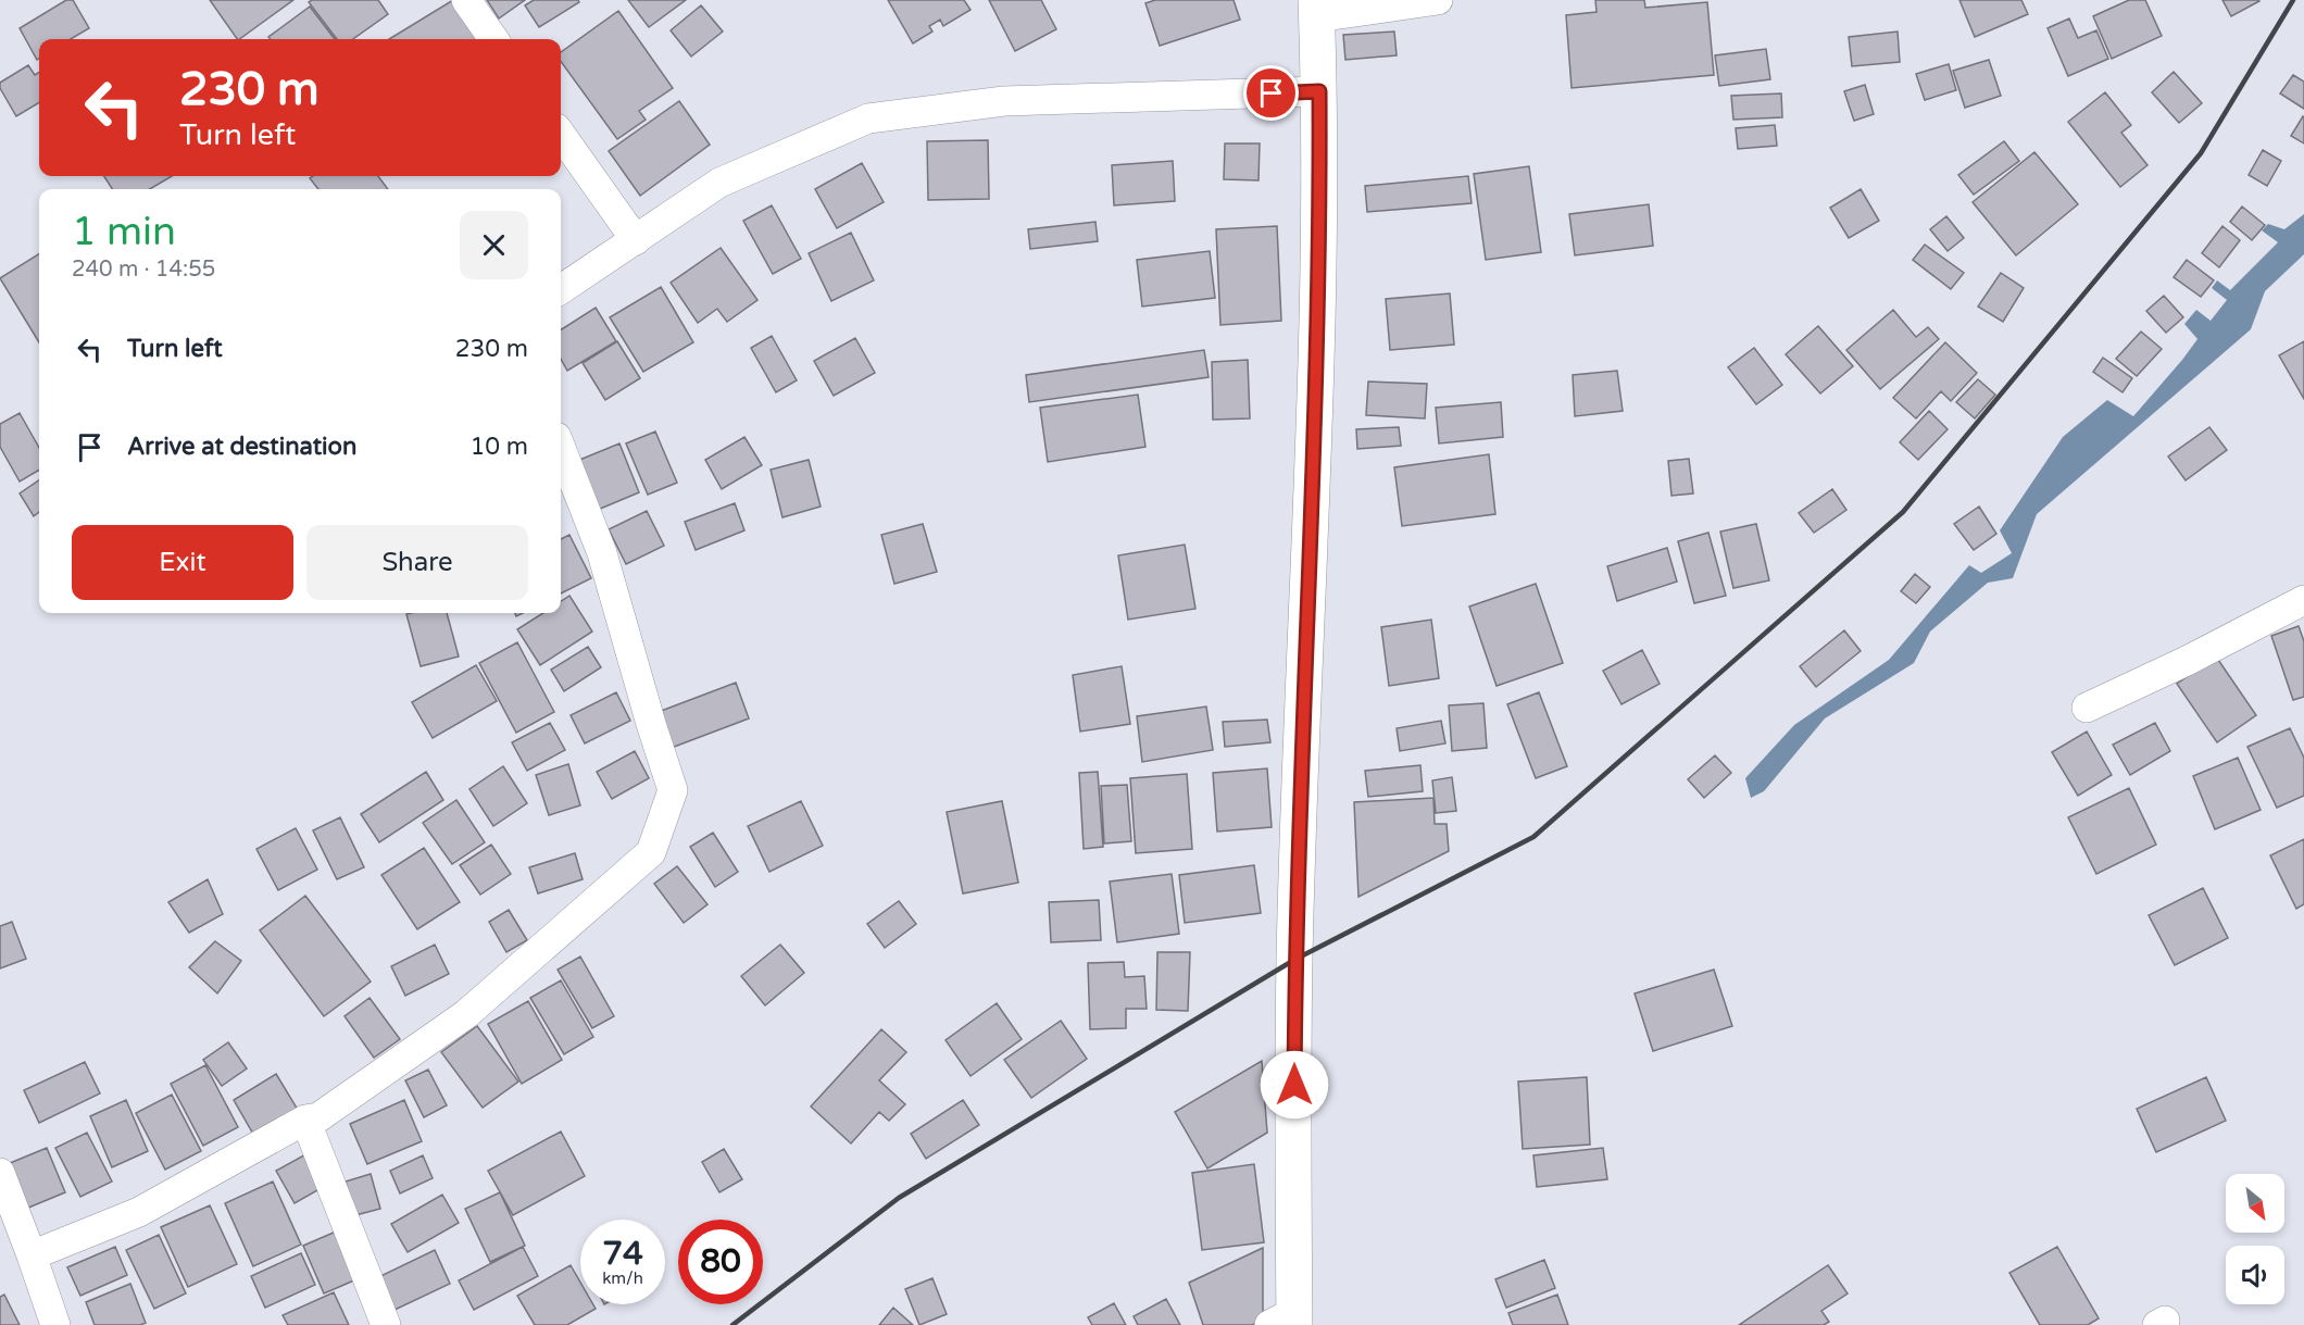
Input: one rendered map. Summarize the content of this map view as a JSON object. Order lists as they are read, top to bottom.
{
  "north": "bottom right",
  "page": {
    "turn": ["230 m", "Turn left"],
    "heading": ["1 min", "240 m · 14:55"],
    "list": [
      {
        "name": "Turn left",
        "value": "230 m"
      },
      {
        "name": "Arrive at destination",
        "value": "10 m"
      }
    ],
    "buttons": ["Exit", "Share"],
    "speed": "74 km/h",
    "limit": "80"
  }
}
